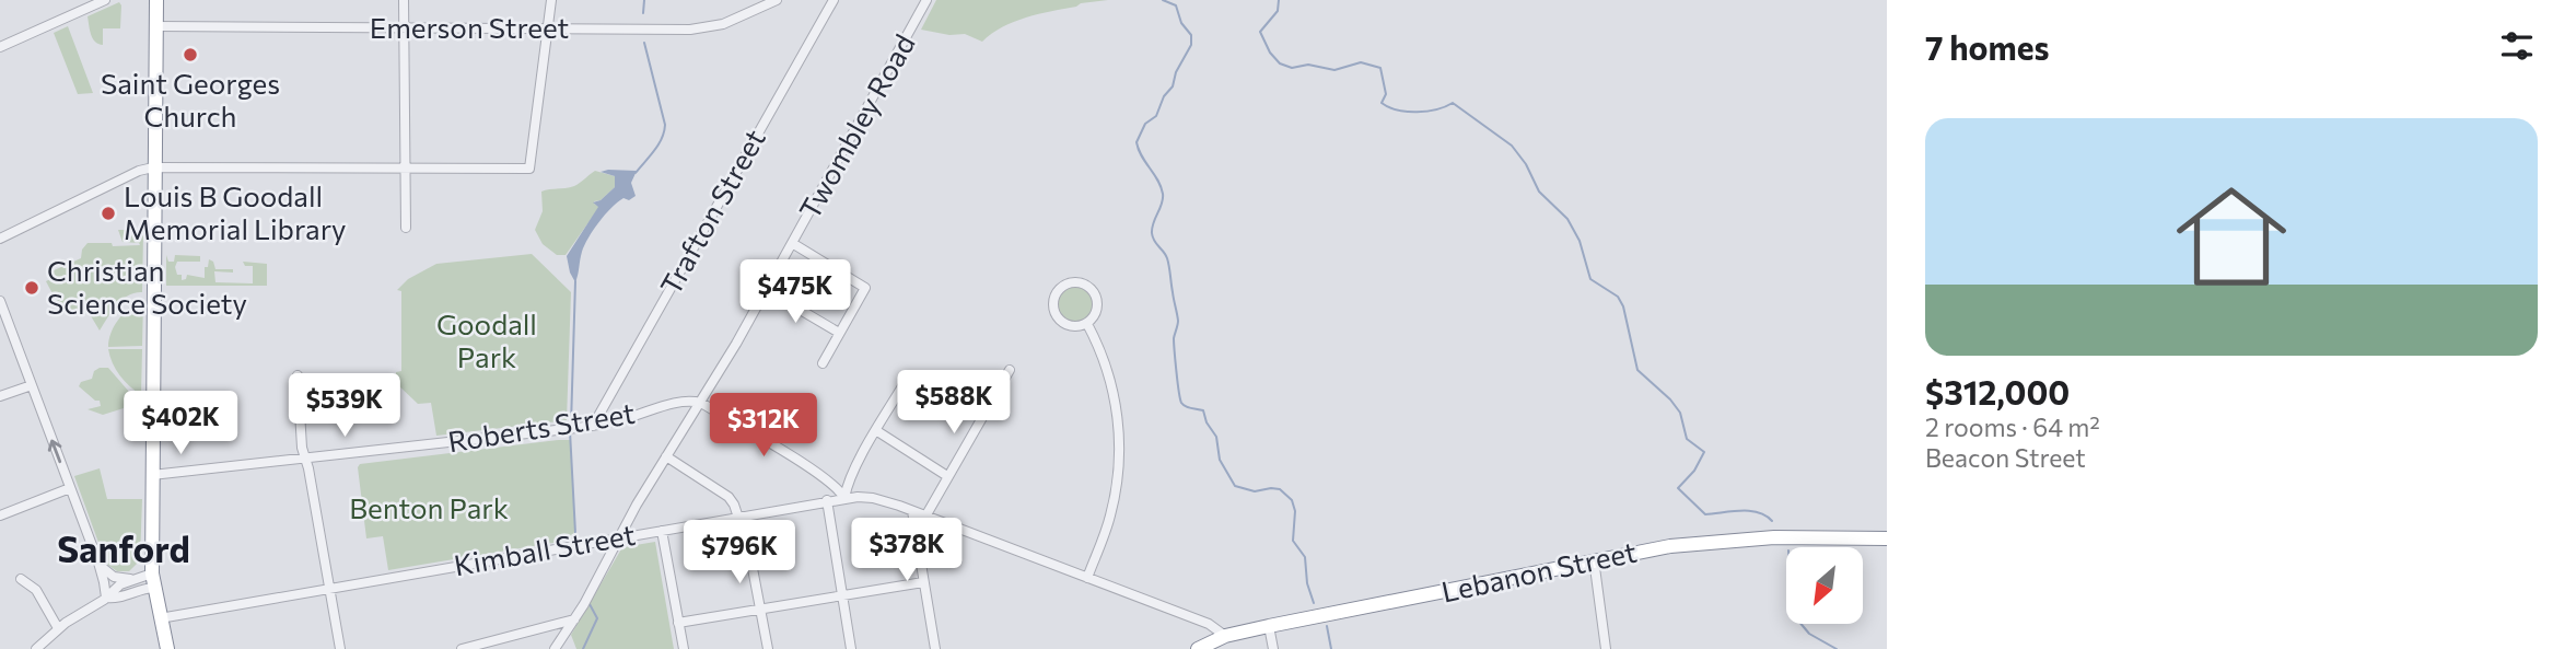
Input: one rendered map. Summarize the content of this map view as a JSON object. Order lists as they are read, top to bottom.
{
  "streets": {
    "highway": ["Lebanon Street"],
    "street": [
      "Emerson Street",
      "Twombley Road",
      "Trafton Street",
      "Roberts Street",
      "Kimball Street"
    ]
  },
  "crossings": [
    ["Twombley Road", "Roberts Street"],
    ["Twombley Road", "Kimball Street"],
    ["Trafton Street", "Roberts Street"],
    ["Kimball Street", "Lebanon Street"]
  ],
  "districts": ["Sanford"],
  "parks": ["Goodall Park", "Benton Park"],
  "places": ["Saint Georges Church", "Louis B Goodall Memorial Library", "Christian Science Society"],
  "north": "bottom left",
  "page": {
    "heading": "7 homes",
    "list": [
      {
        "name": "$312,000",
        "note": "2 rooms · 64 m² · Beacon Street"
      }
    ],
    "price": [
      "$475K",
      "$588K",
      "$539K",
      "$402K",
      "$312K",
      "$378K",
      "$796K"
    ]
  }
}
